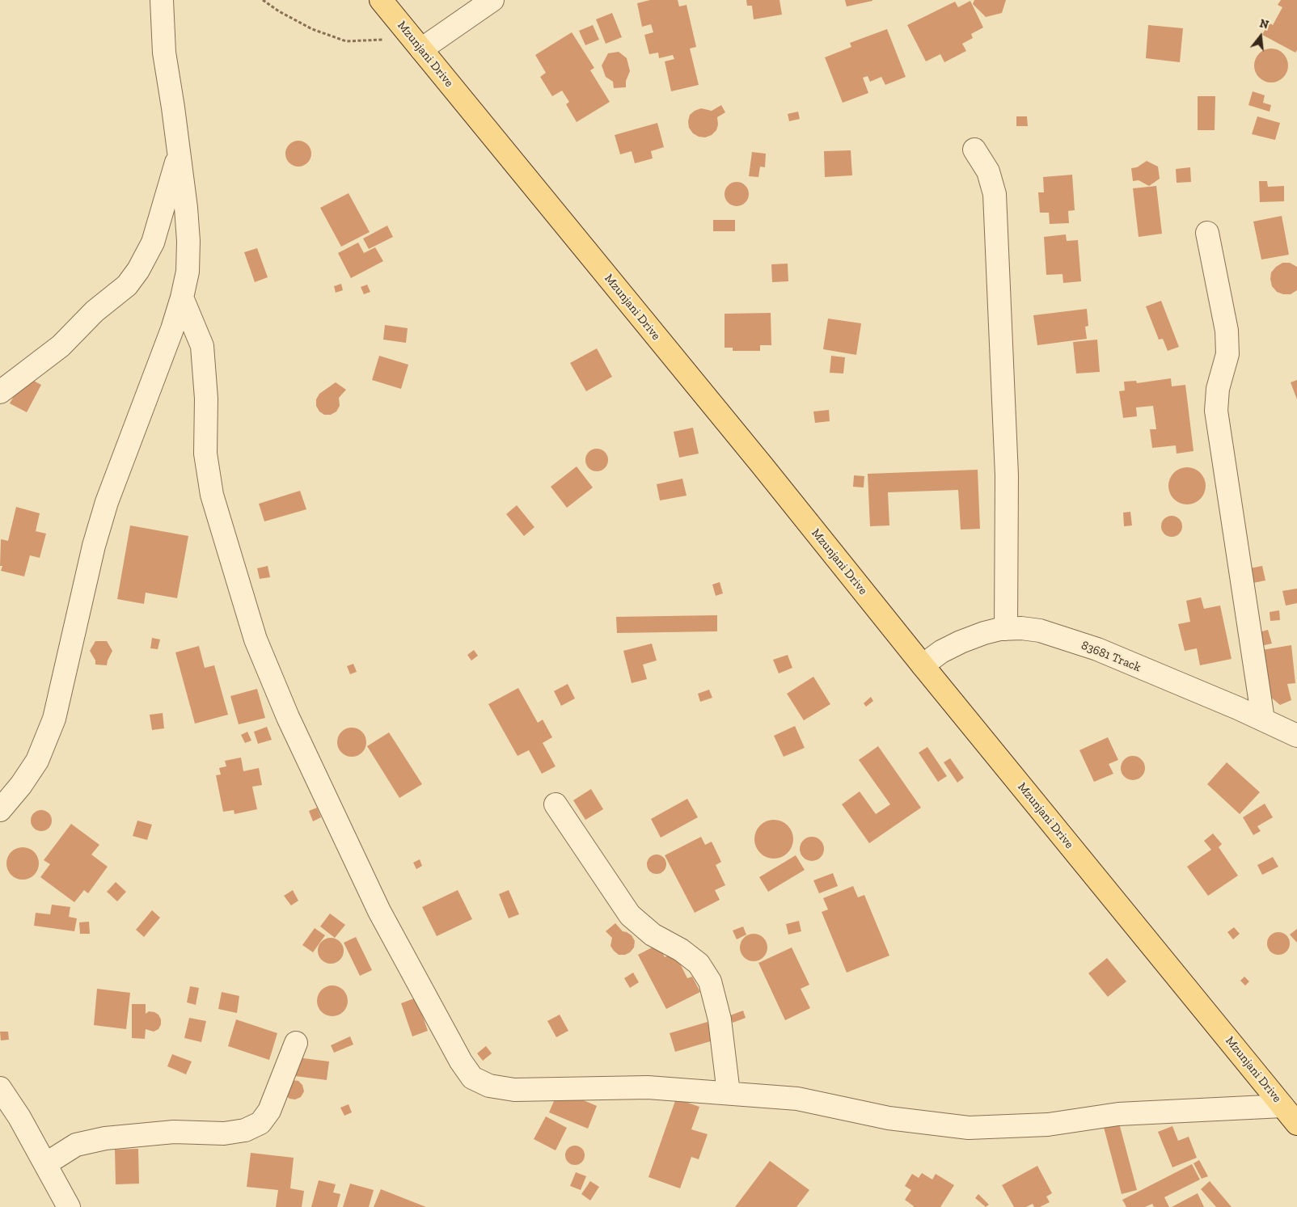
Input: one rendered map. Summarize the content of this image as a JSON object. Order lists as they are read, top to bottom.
{
  "streets": {
    "main road": ["Mzunjani Drive"],
    "street": ["83681 Track"]
  },
  "crossings": [
    ["Mzunjani Drive", "83681 Track"]
  ],
  "north": "top"
}
